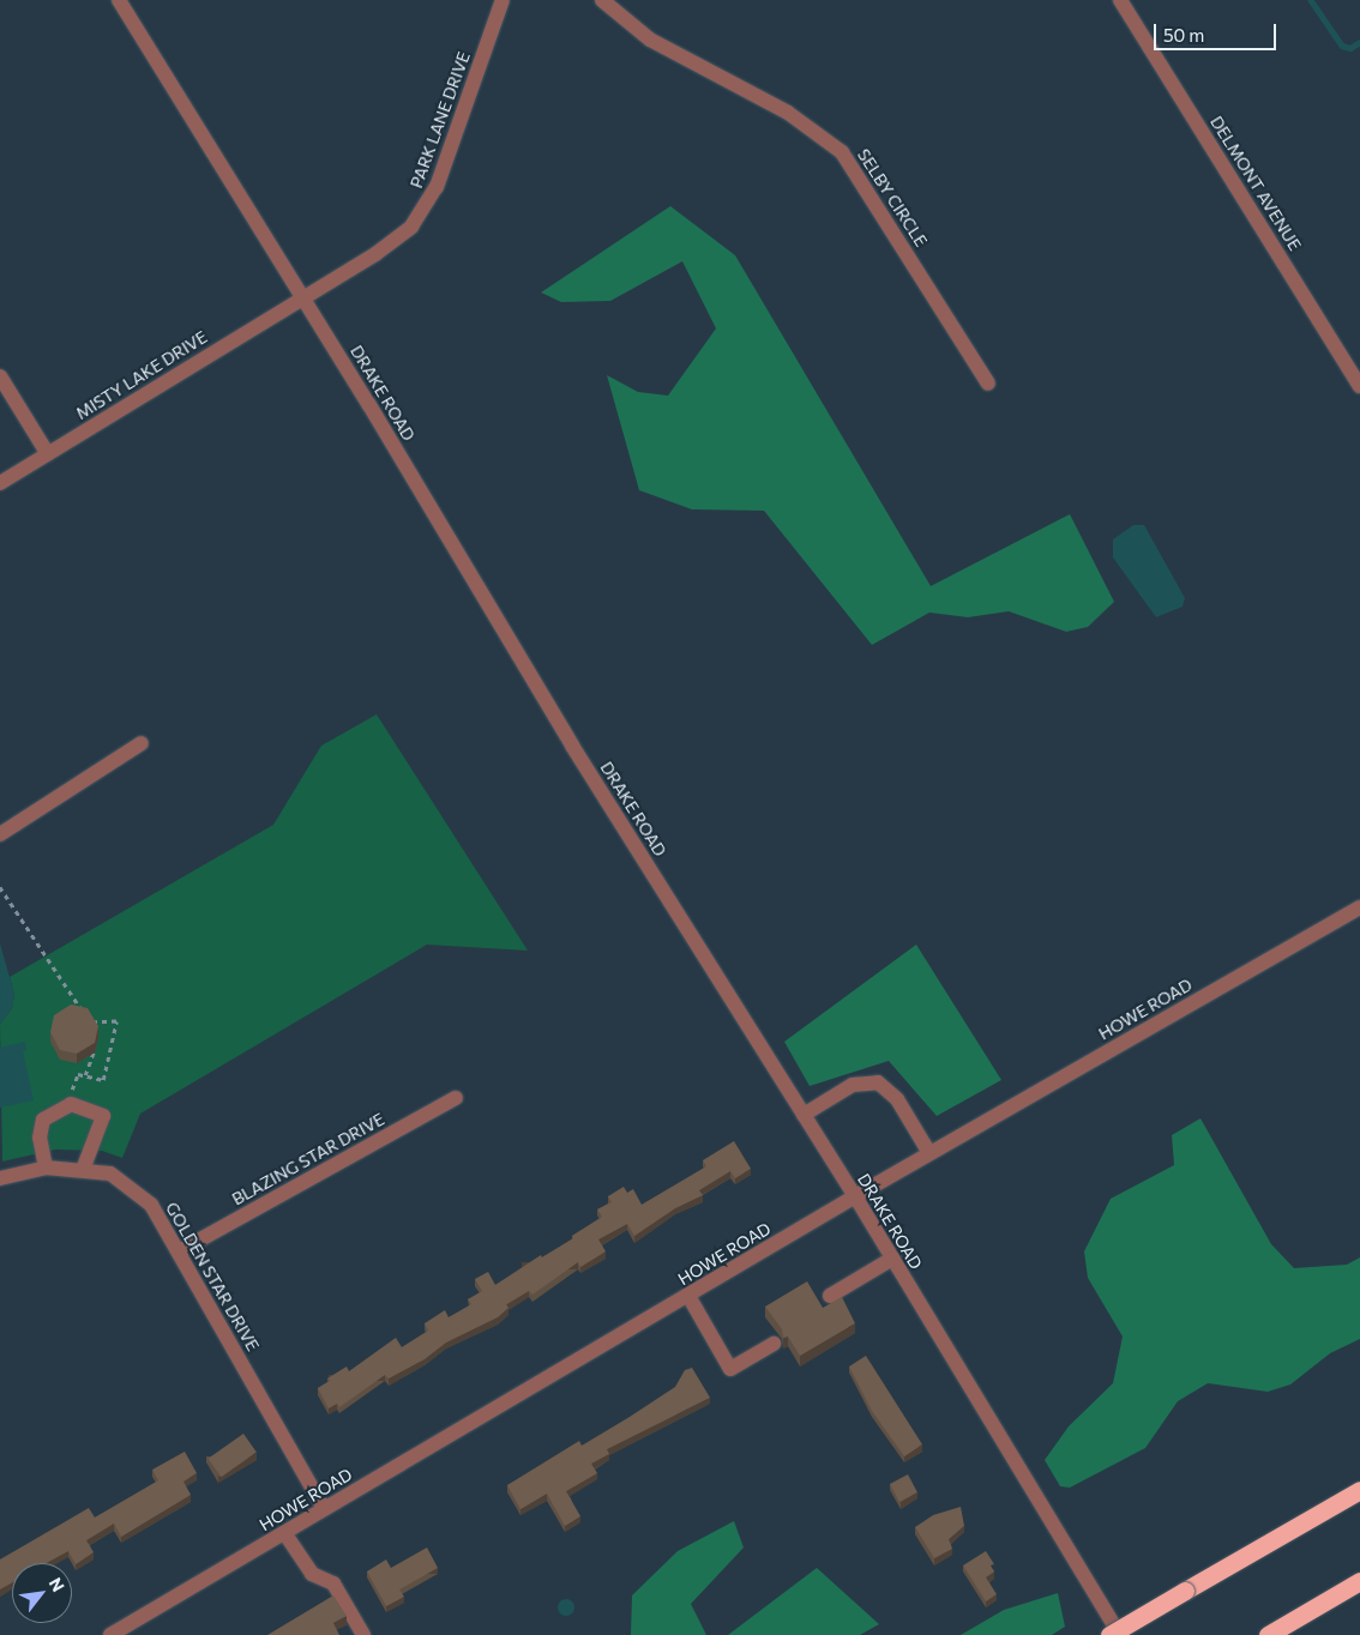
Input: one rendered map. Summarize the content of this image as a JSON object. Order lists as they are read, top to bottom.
{
  "streets": {
    "street": [
      "PARK LANE DRIVE",
      "DELMONT AVENUE",
      "SELBY CIRCLE",
      "MISTY LAKE DRIVE",
      "DRAKE ROAD",
      "HOWE ROAD",
      "BLAZING STAR DRIVE",
      "GOLDEN STAR DRIVE"
    ]
  },
  "crossings": [
    ["PARK LANE DRIVE", "MISTY LAKE DRIVE"],
    ["PARK LANE DRIVE", "DRAKE ROAD"],
    ["MISTY LAKE DRIVE", "DRAKE ROAD"],
    ["DRAKE ROAD", "HOWE ROAD"],
    ["HOWE ROAD", "GOLDEN STAR DRIVE"],
    ["BLAZING STAR DRIVE", "GOLDEN STAR DRIVE"]
  ],
  "scale_bar": "50 m",
  "north": "top right"
}
